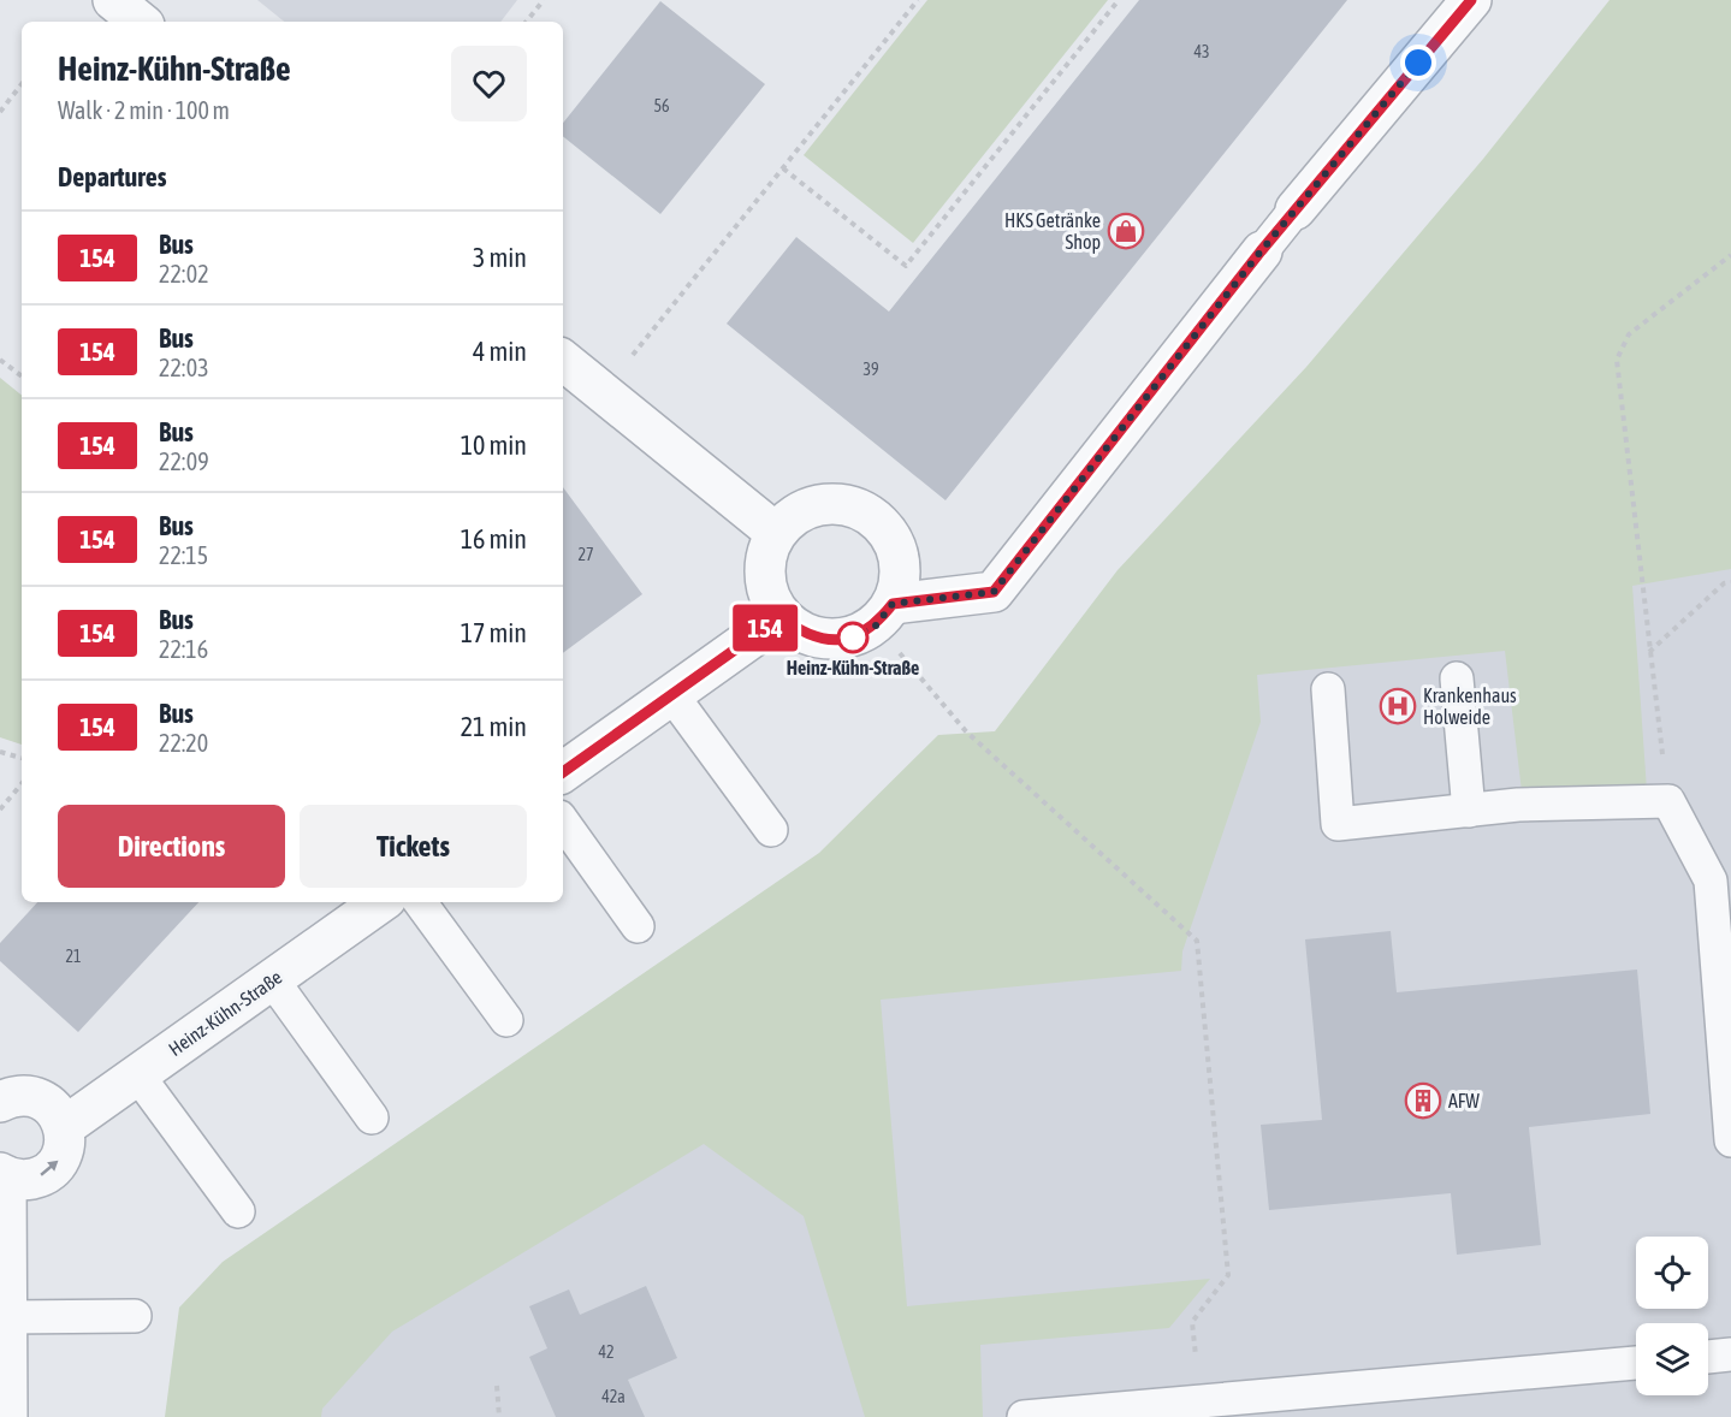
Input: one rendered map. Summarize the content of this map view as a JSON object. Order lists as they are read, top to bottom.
{
  "streets": {
    "street": ["Heinz-Kühn-Straße"]
  },
  "places": {
    "shop": ["HKS Getränke Shop"],
    "other": ["Heinz-Kühn-Straße"],
    "hospital": ["Krankenhaus Holweide"],
    "building": ["AFW"]
  },
  "lines": ["bus line 154"],
  "house_numbers": [
    "43",
    "56",
    "39",
    "27",
    "21",
    "42",
    "42a"
  ],
  "page": {
    "on_map": "154",
    "heading": [
      ["Heinz-Kühn-Straße", "Walk · 2 min · 100 m"],
      "Departures"
    ],
    "list": [
      {
        "mark": "154",
        "name": "Bus",
        "note": "22:02",
        "value": "3 min"
      },
      {
        "mark": "154",
        "name": "Bus",
        "note": "22:03",
        "value": "4 min"
      },
      {
        "mark": "154",
        "name": "Bus",
        "note": "22:09",
        "value": "10 min"
      },
      {
        "mark": "154",
        "name": "Bus",
        "note": "22:15",
        "value": "16 min"
      },
      {
        "mark": "154",
        "name": "Bus",
        "note": "22:16",
        "value": "17 min"
      },
      {
        "mark": "154",
        "name": "Bus",
        "note": "22:20",
        "value": "21 min"
      }
    ],
    "buttons": ["Directions", "Tickets"]
  }
}
